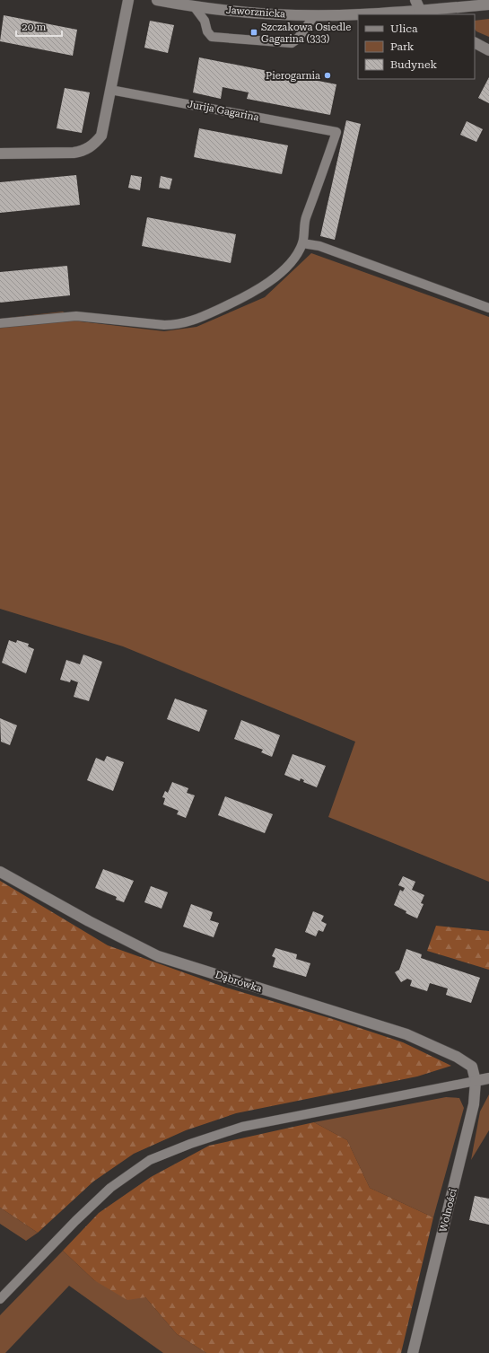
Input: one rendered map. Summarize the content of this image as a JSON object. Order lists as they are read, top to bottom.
{
  "streets": {
    "street": ["Jaworznicka", "Dąbrówka", "Wolności"],
    "lane": ["Jurija Gagarina"]
  },
  "crossings": [
    ["Dąbrówka", "Wolności"]
  ],
  "places": {
    "transit": ["Szczakowa Osiedle Gagarina (333)"],
    "other": ["Pierogarnia"]
  },
  "legend": ["Ulica", "Park", "Budynek"],
  "scale_bar": "20 m"
}
